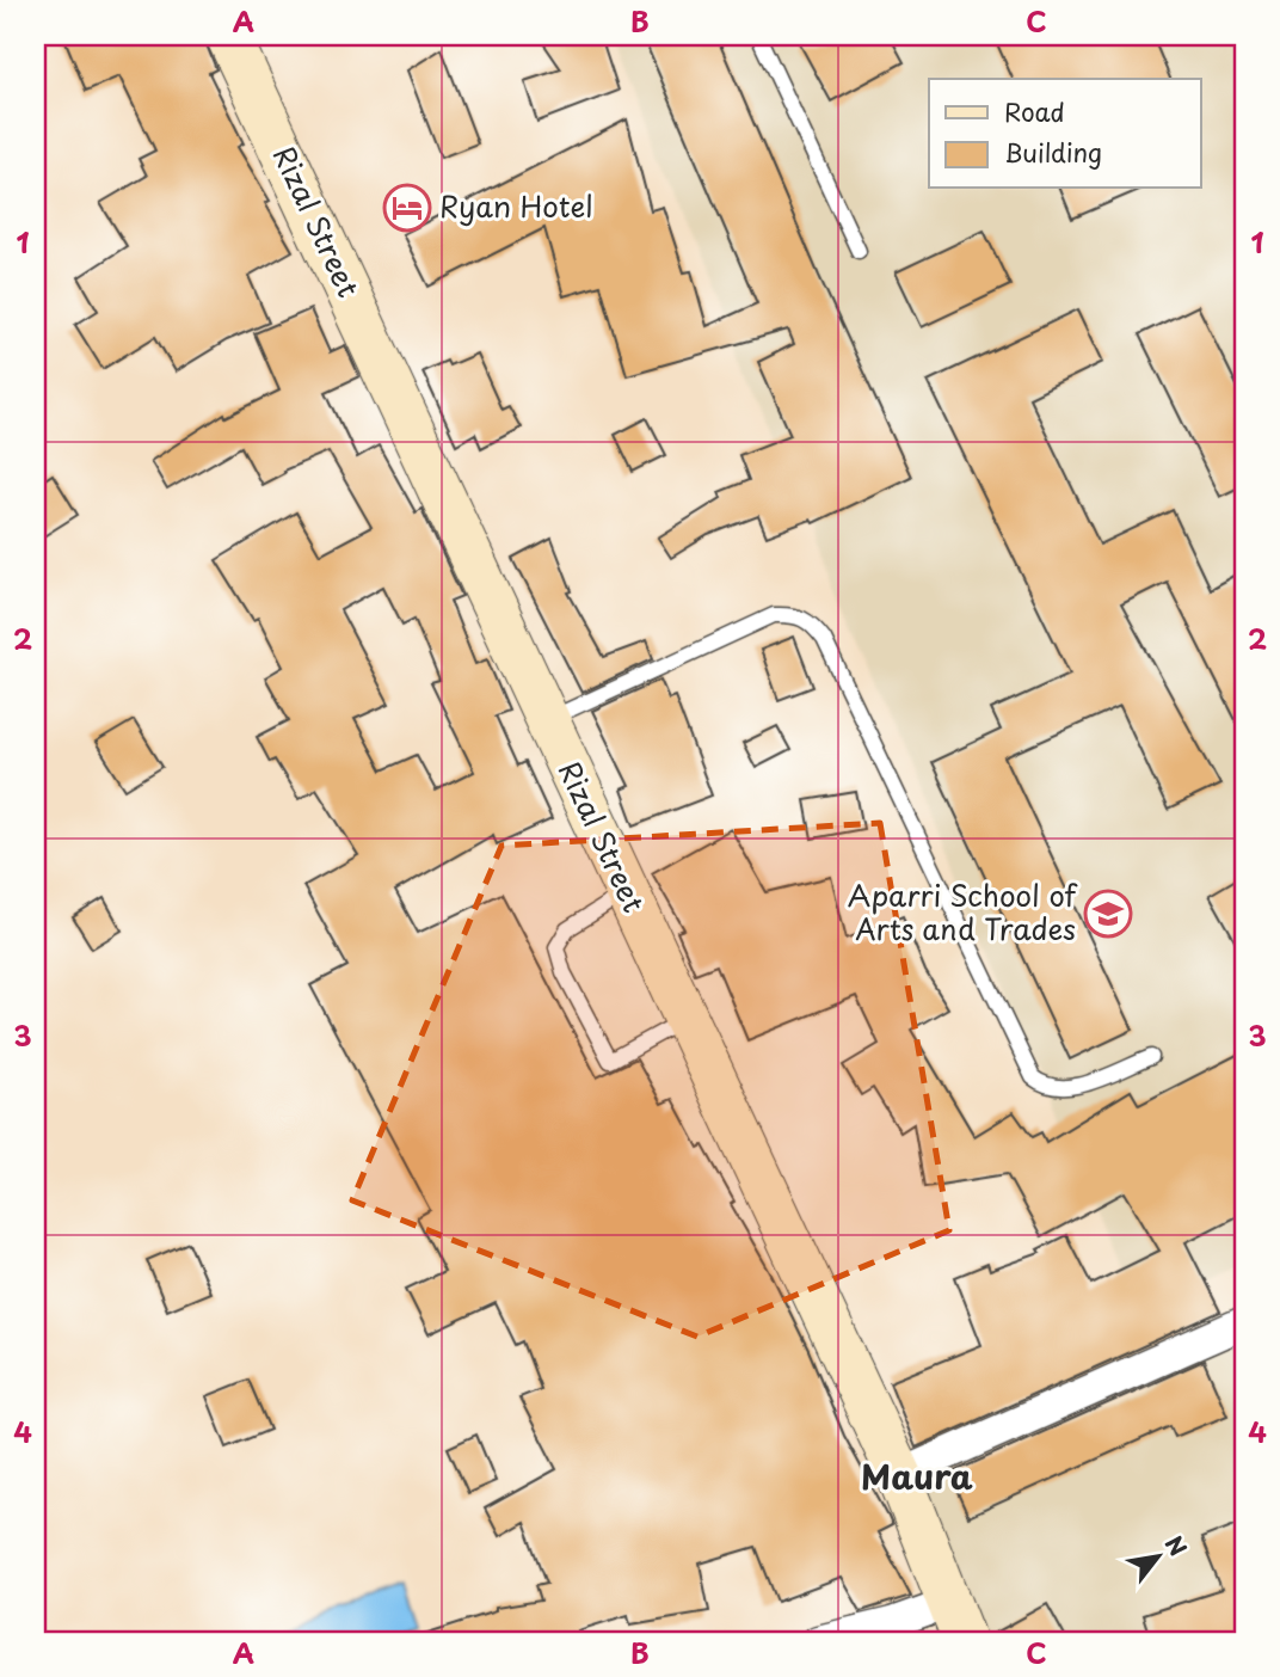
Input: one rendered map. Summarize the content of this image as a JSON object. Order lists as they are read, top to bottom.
{
  "streets": {
    "main road": ["Rizal Street"]
  },
  "districts": ["Maura"],
  "places": {
    "hotel": ["Ryan Hotel"],
    "school or university": ["Aparri School of Arts and Trades"]
  },
  "legend": ["Road", "Building"],
  "north": "top right",
  "grid": {
    "columns": ["A", "B", "C"],
    "rows": [
      "1",
      "2",
      "3",
      "4"
    ]
  }
}
